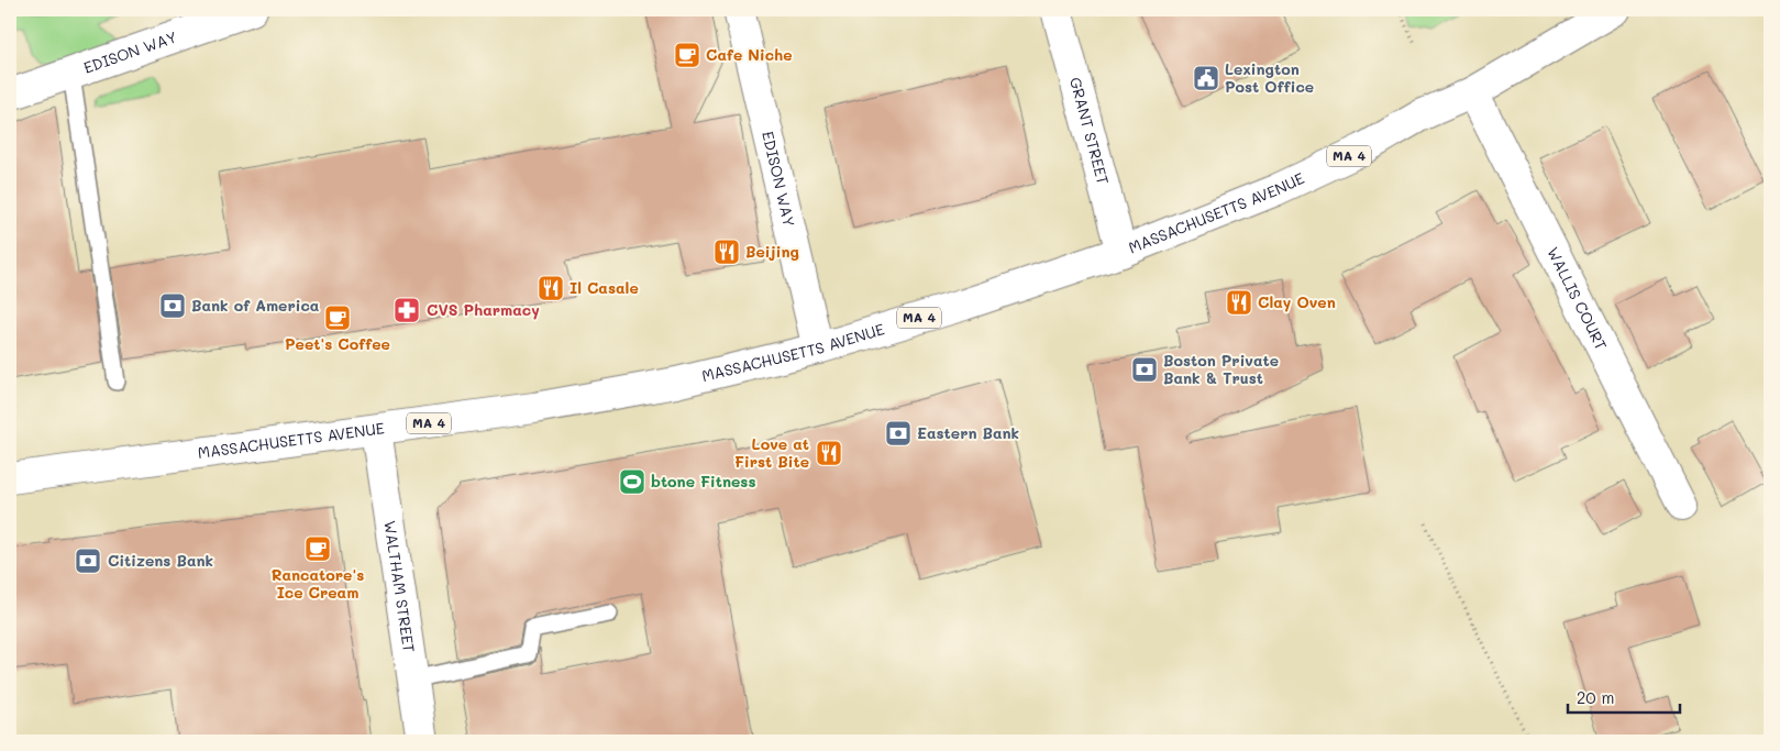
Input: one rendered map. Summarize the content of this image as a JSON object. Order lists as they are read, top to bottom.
{
  "streets": {
    "main road": [
      "EDISON WAY",
      "GRANT STREET",
      "MA 4",
      "MASSACHUSETTS AVENUE",
      "WALLIS COURT",
      "WALTHAM STREET"
    ]
  },
  "crossings": [
    ["EDISON WAY", "MASSACHUSETTS AVENUE"],
    ["GRANT STREET", "MASSACHUSETTS AVENUE"],
    ["MASSACHUSETTS AVENUE", "WALLIS COURT"],
    ["MASSACHUSETTS AVENUE", "WALTHAM STREET"]
  ],
  "places": {
    "cafe": ["Cafe Niche", "Peet's Coffee", "Rancatore's Ice Cream"],
    "public building": ["Lexington Post Office"],
    "restaurant": [
      "Beijing",
      "Il Casale",
      "Clay Oven",
      "Love at First Bite"
    ],
    "bank": [
      "Bank of America",
      "Boston Private Bank & Trust",
      "Eastern Bank",
      "Citizens Bank"
    ],
    "pharmacy": ["CVS Pharmacy"],
    "sports": ["btone Fitness"]
  },
  "scale_bar": "20 m"
}
